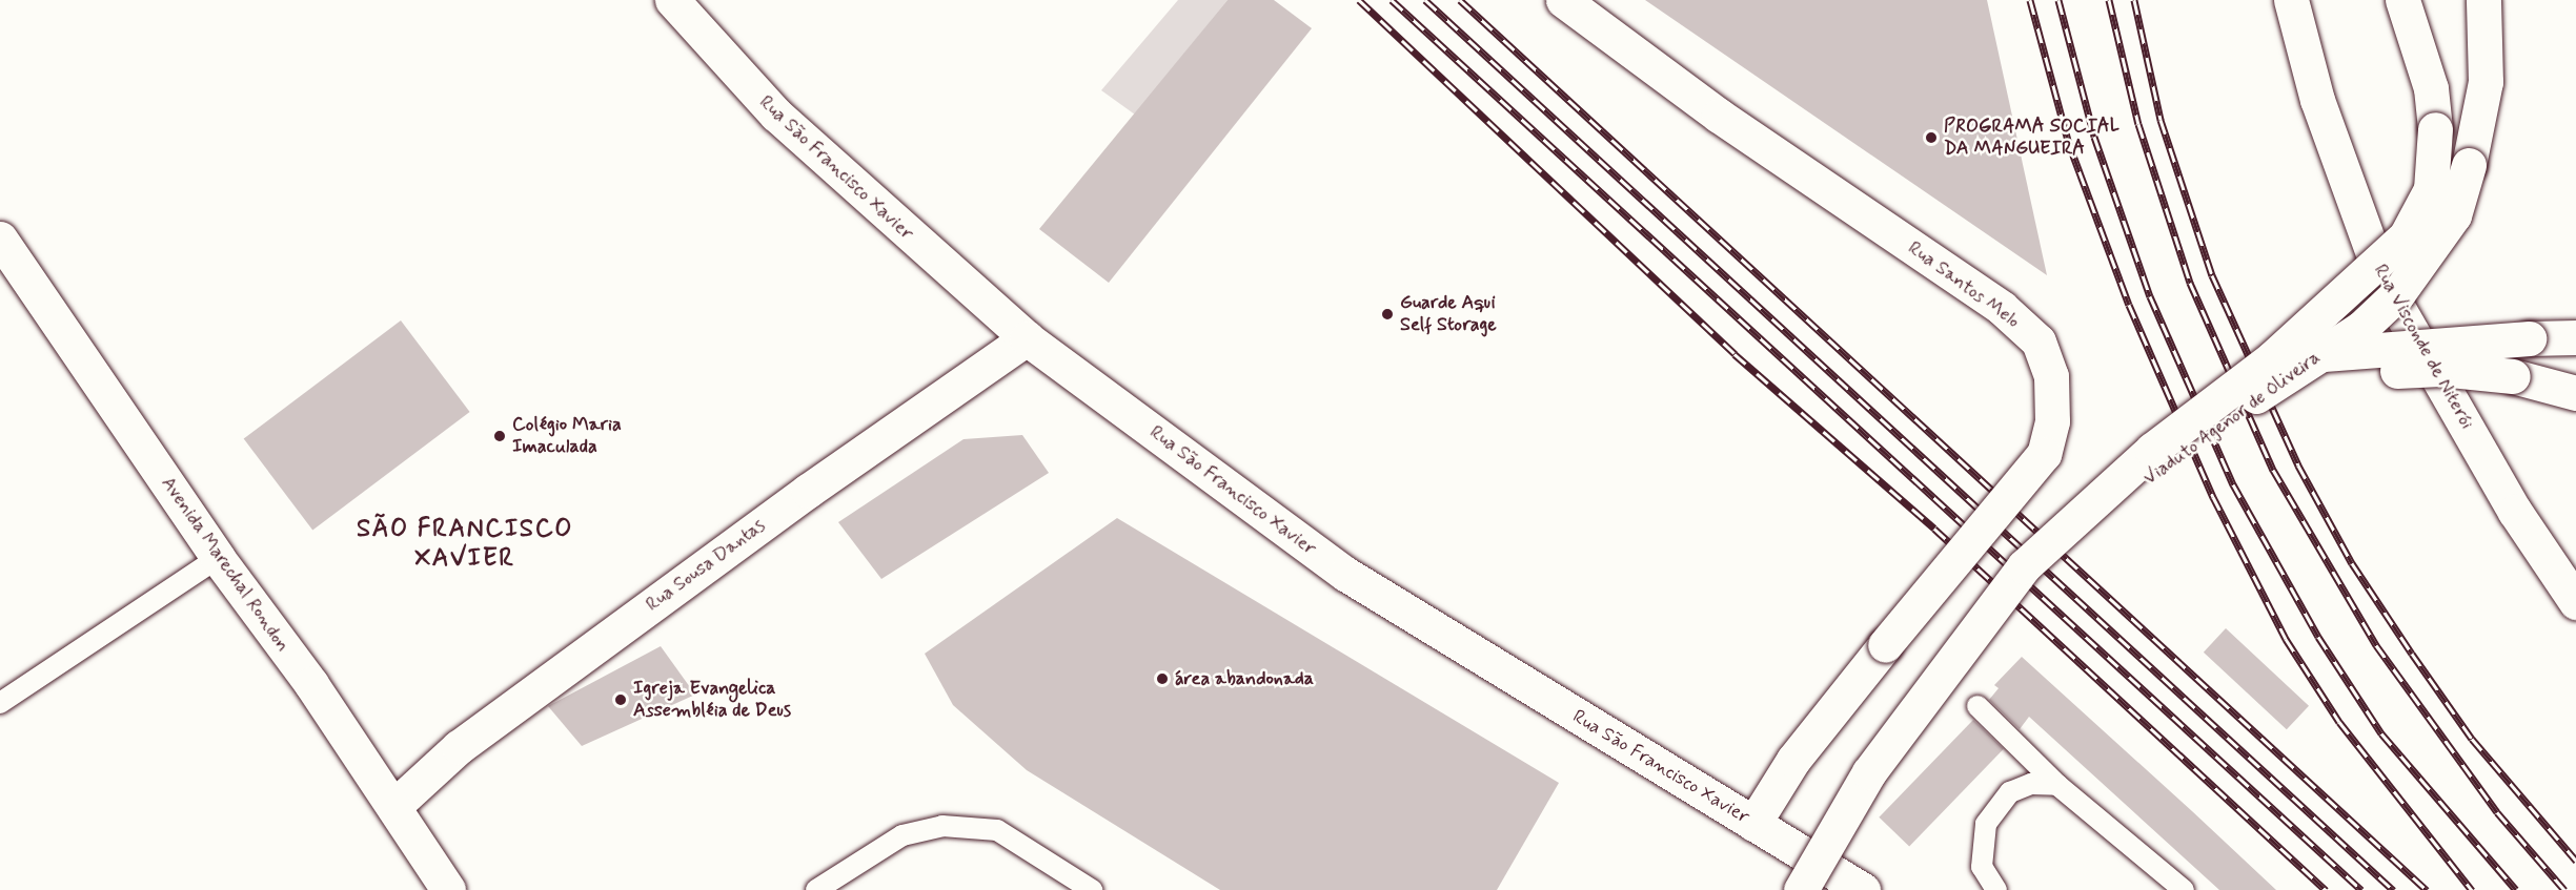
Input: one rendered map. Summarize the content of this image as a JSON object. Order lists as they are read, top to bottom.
{
  "streets": {
    "main road": [
      "Rua São Francisco Xavier",
      "Rua Santos Melo",
      "Rua Visconde de Niterói",
      "Viaduto Agenor de Oliveira",
      "Avenida Marechal Rondon",
      "Rua Sousa Dantas"
    ]
  },
  "crossings": [
    ["Rua São Francisco Xavier", "Rua Santos Melo"],
    ["Rua São Francisco Xavier", "Rua Sousa Dantas"],
    ["Avenida Marechal Rondon", "Rua Sousa Dantas"]
  ],
  "districts": ["SÃO FRANCISCO XAVIER"],
  "places": [
    "PROGRAMA SOCIAL DA MANGUEIRA",
    "Guarde Aqui Self Storage",
    "Colégio Maria Imaculada",
    "área abandonada",
    "Igreja Evangelica Assembléia de Deus"
  ]
}
